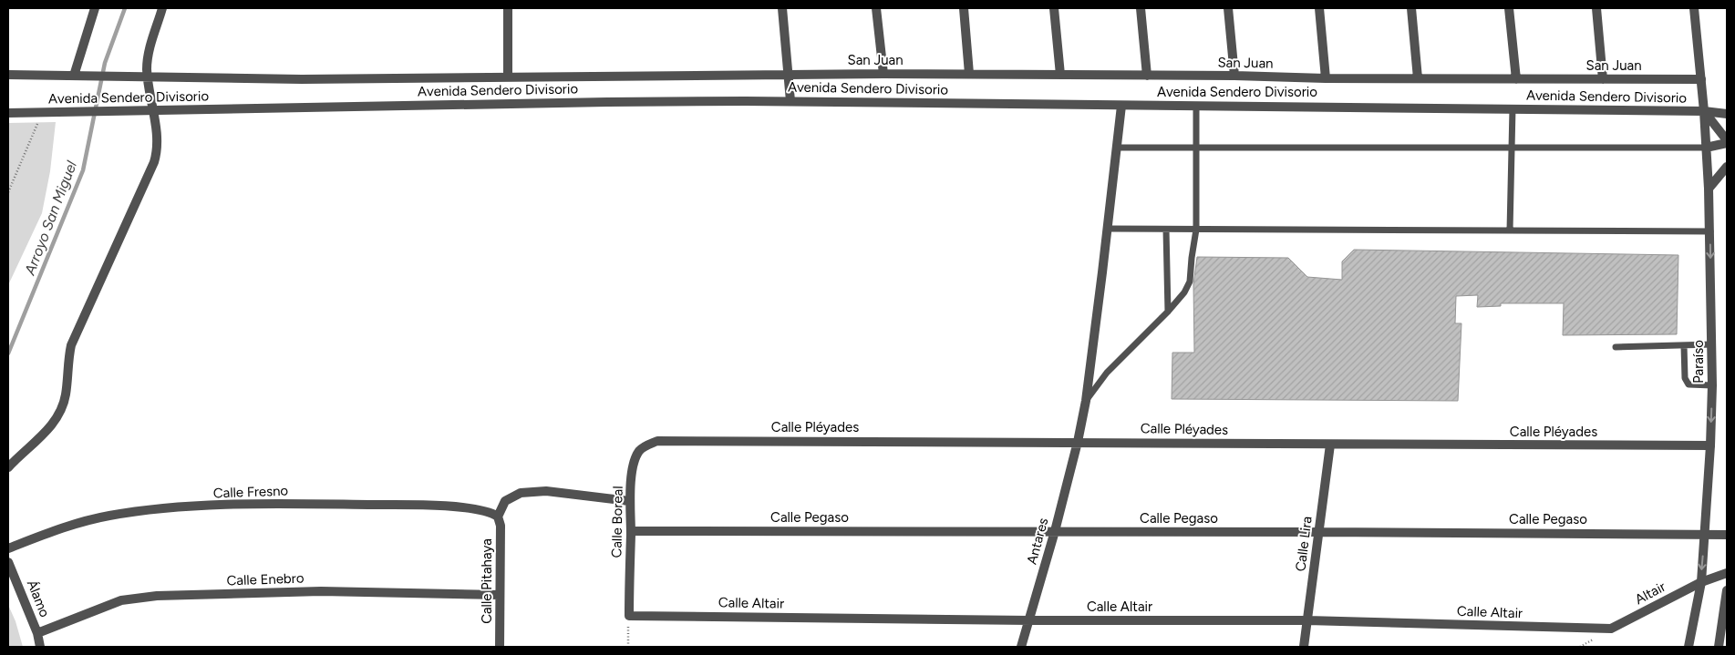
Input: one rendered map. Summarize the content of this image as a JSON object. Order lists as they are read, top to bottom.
{
  "streets": {
    "street": [
      "San Juan",
      "Avenida Sendero Divisorio",
      "Paraíso",
      "Calle Pléyades",
      "Calle Fresno",
      "Calle Pegaso",
      "Calle Boreal",
      "Antares",
      "Calle Lira",
      "Calle Enebro",
      "Calle Pitahaya",
      "Altair",
      "Álamo",
      "Calle Altair"
    ]
  },
  "crossings": [
    ["San Juan", "Avenida Sendero Divisorio"],
    ["San Juan", "Paraíso"],
    ["Avenida Sendero Divisorio", "Paraíso"],
    ["Avenida Sendero Divisorio", "Antares"],
    ["Paraíso", "Calle Pléyades"],
    ["Paraíso", "Calle Pegaso"],
    ["Paraíso", "Altair"],
    ["Calle Pléyades", "Calle Boreal"],
    ["Calle Pléyades", "Antares"],
    ["Calle Pléyades", "Calle Lira"],
    ["Calle Fresno", "Calle Pitahaya"],
    ["Calle Pegaso", "Calle Boreal"],
    ["Calle Pegaso", "Antares"],
    ["Calle Pegaso", "Calle Lira"],
    ["Calle Boreal", "Calle Altair"],
    ["Antares", "Calle Altair"],
    ["Calle Lira", "Calle Altair"],
    ["Calle Enebro", "Calle Pitahaya"],
    ["Calle Enebro", "Álamo"],
    ["Altair", "Calle Altair"]
  ],
  "water": ["Arroyo San Miguel"]
}
